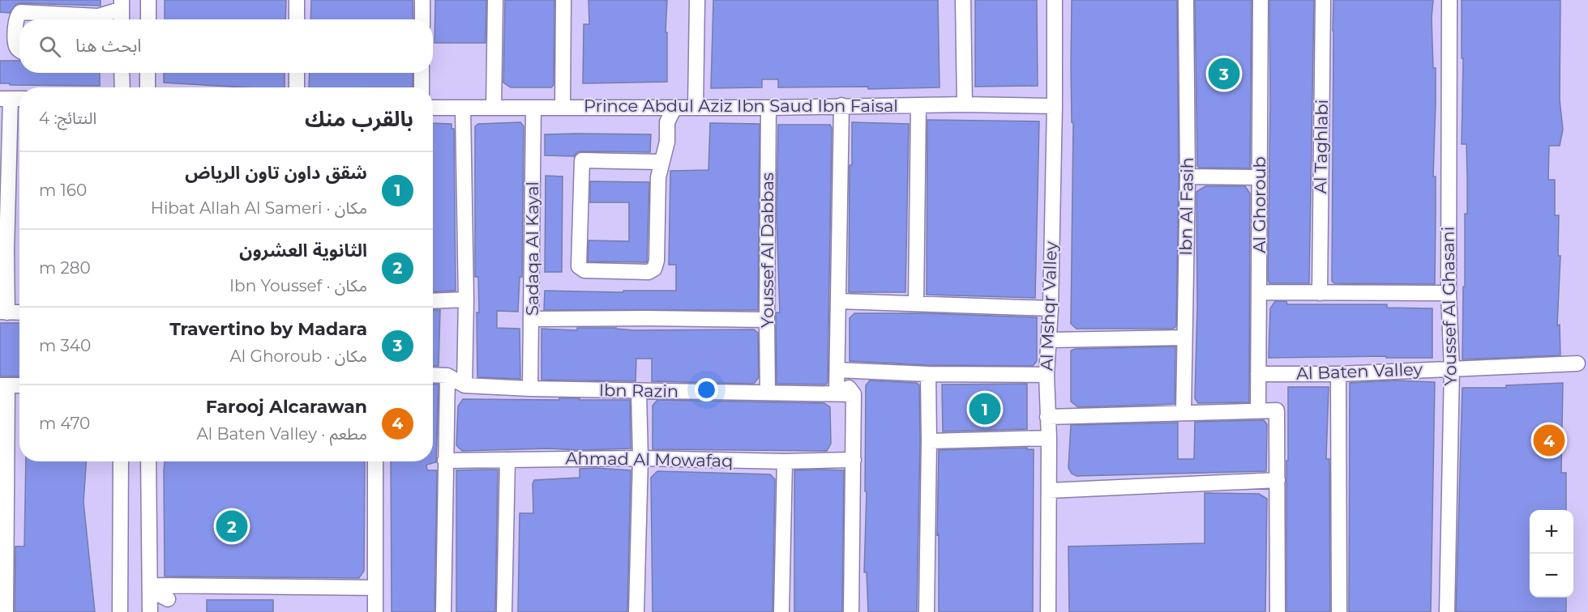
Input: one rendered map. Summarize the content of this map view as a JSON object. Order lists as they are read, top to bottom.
{
  "streets": {
    "street": [
      "Prince Abdul Aziz Ibn Saud Ibn Faisal",
      "Al Taghlabi",
      "Al Ghoroub",
      "Ibn Al Fasih",
      "Sadaqa Al Kayal",
      "Youssef Al Dabbas",
      "Al Mshqr Valley",
      "Youssef Al Ghasani",
      "Al Baten Valley",
      "Ibn Razin",
      "Ahmad Al Mowafaq"
    ]
  },
  "crossings": [
    ["Prince Abdul Aziz Ibn Saud Ibn Faisal", "Sadaqa Al Kayal"],
    ["Prince Abdul Aziz Ibn Saud Ibn Faisal", "Youssef Al Dabbas"],
    ["Prince Abdul Aziz Ibn Saud Ibn Faisal", "Al Mshqr Valley"],
    ["Al Ghoroub", "Al Baten Valley"],
    ["Sadaqa Al Kayal", "Ibn Razin"],
    ["Youssef Al Dabbas", "Ibn Razin"],
    ["Youssef Al Ghasani", "Al Baten Valley"]
  ],
  "page": {
    "search": "ابحث هنا",
    "pins": [
      "3",
      "1",
      "4",
      "2"
    ],
    "heading": ["بالقرب منك", "النتائج: 4"],
    "list": [
      {
        "mark": "1",
        "name": "شقق داون تاون الرياض",
        "note": "مكان · Hibat Allah Al Sameri",
        "value": "160 m"
      },
      {
        "mark": "2",
        "name": "الثانوية العشرون",
        "note": "مكان · Ibn Youssef",
        "value": "280 m"
      },
      {
        "mark": "3",
        "name": "Travertino by Madara",
        "note": "مكان · Al Ghoroub",
        "value": "340 m"
      },
      {
        "mark": "4",
        "name": "Farooj Alcarawan",
        "note": "مطعم · Al Baten Valley",
        "value": "470 m"
      }
    ],
    "map_buttons": ["+", "−"]
  }
}
